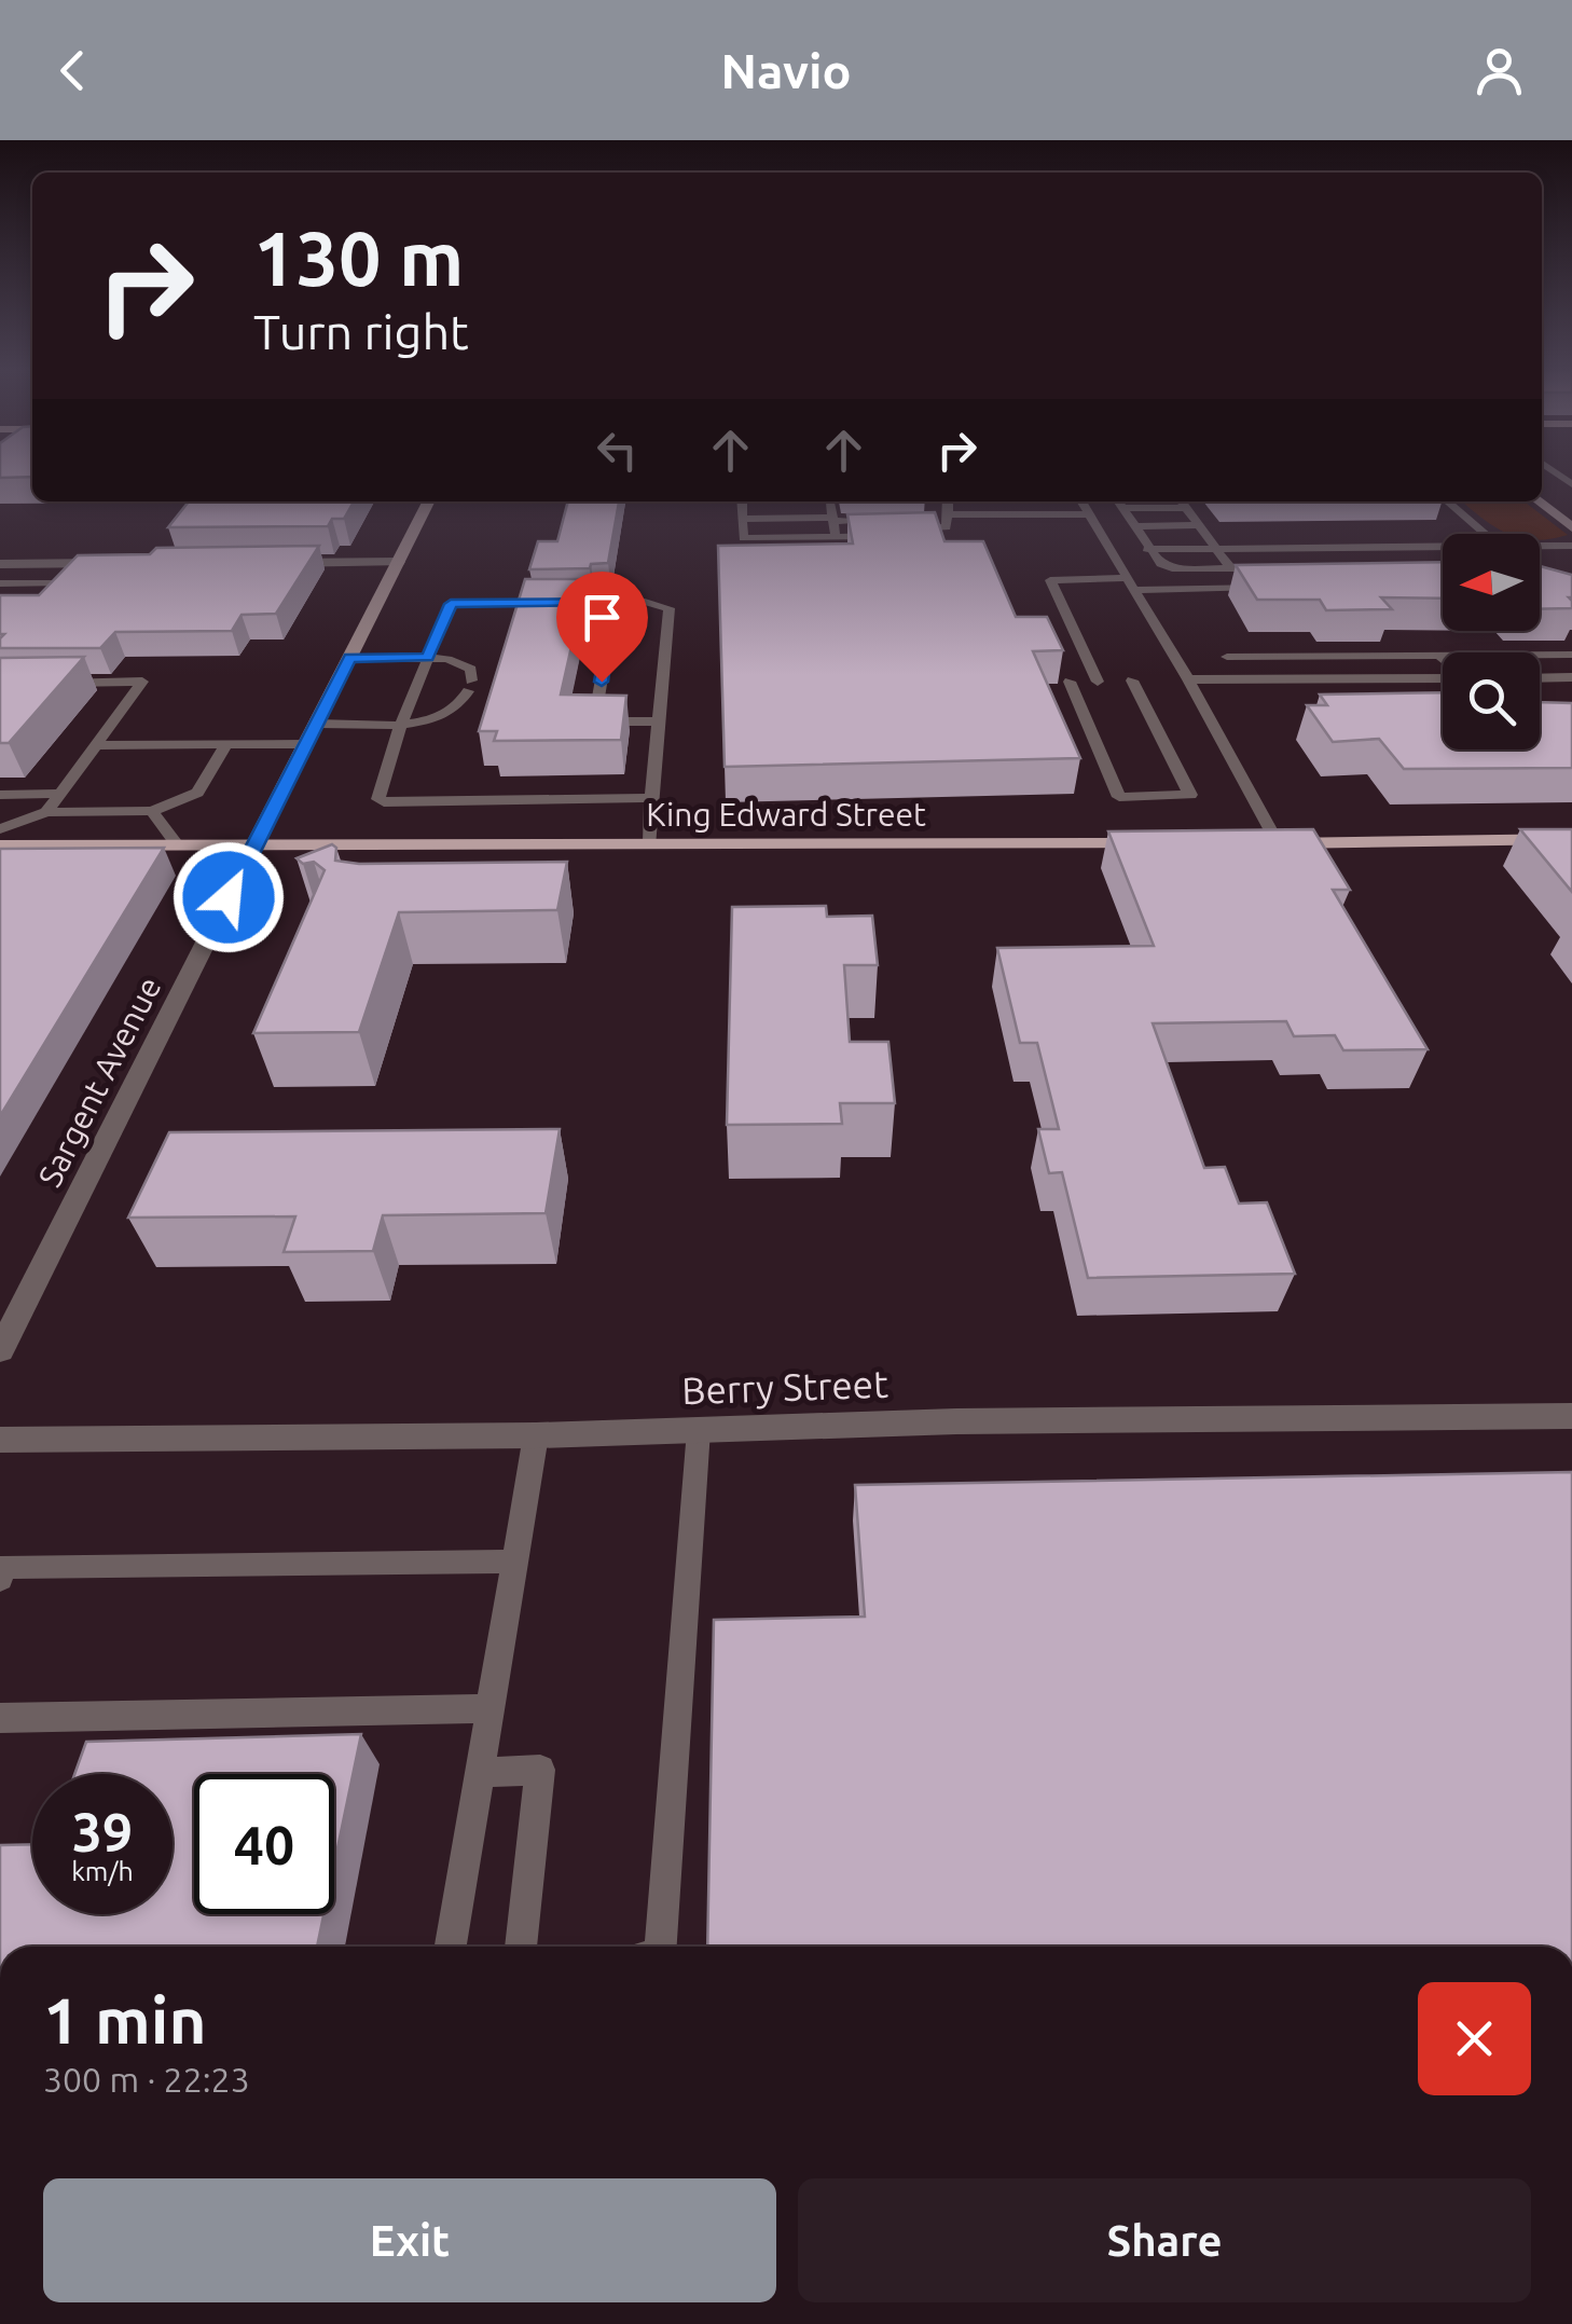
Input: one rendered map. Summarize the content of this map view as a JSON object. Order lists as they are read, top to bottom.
{
  "streets": {
    "main road": ["King Edward Street", "Sargent Avenue"],
    "street": ["Berry Street"]
  },
  "crossings": [
    ["King Edward Street", "Sargent Avenue"]
  ],
  "north": "left",
  "page": {
    "header": "Navio",
    "turn": ["130 m", "Turn right"],
    "speed": "39 km/h",
    "limit": "40",
    "heading": ["1 min", "300 m · 22:23"],
    "buttons": ["Exit", "Share"]
  }
}
